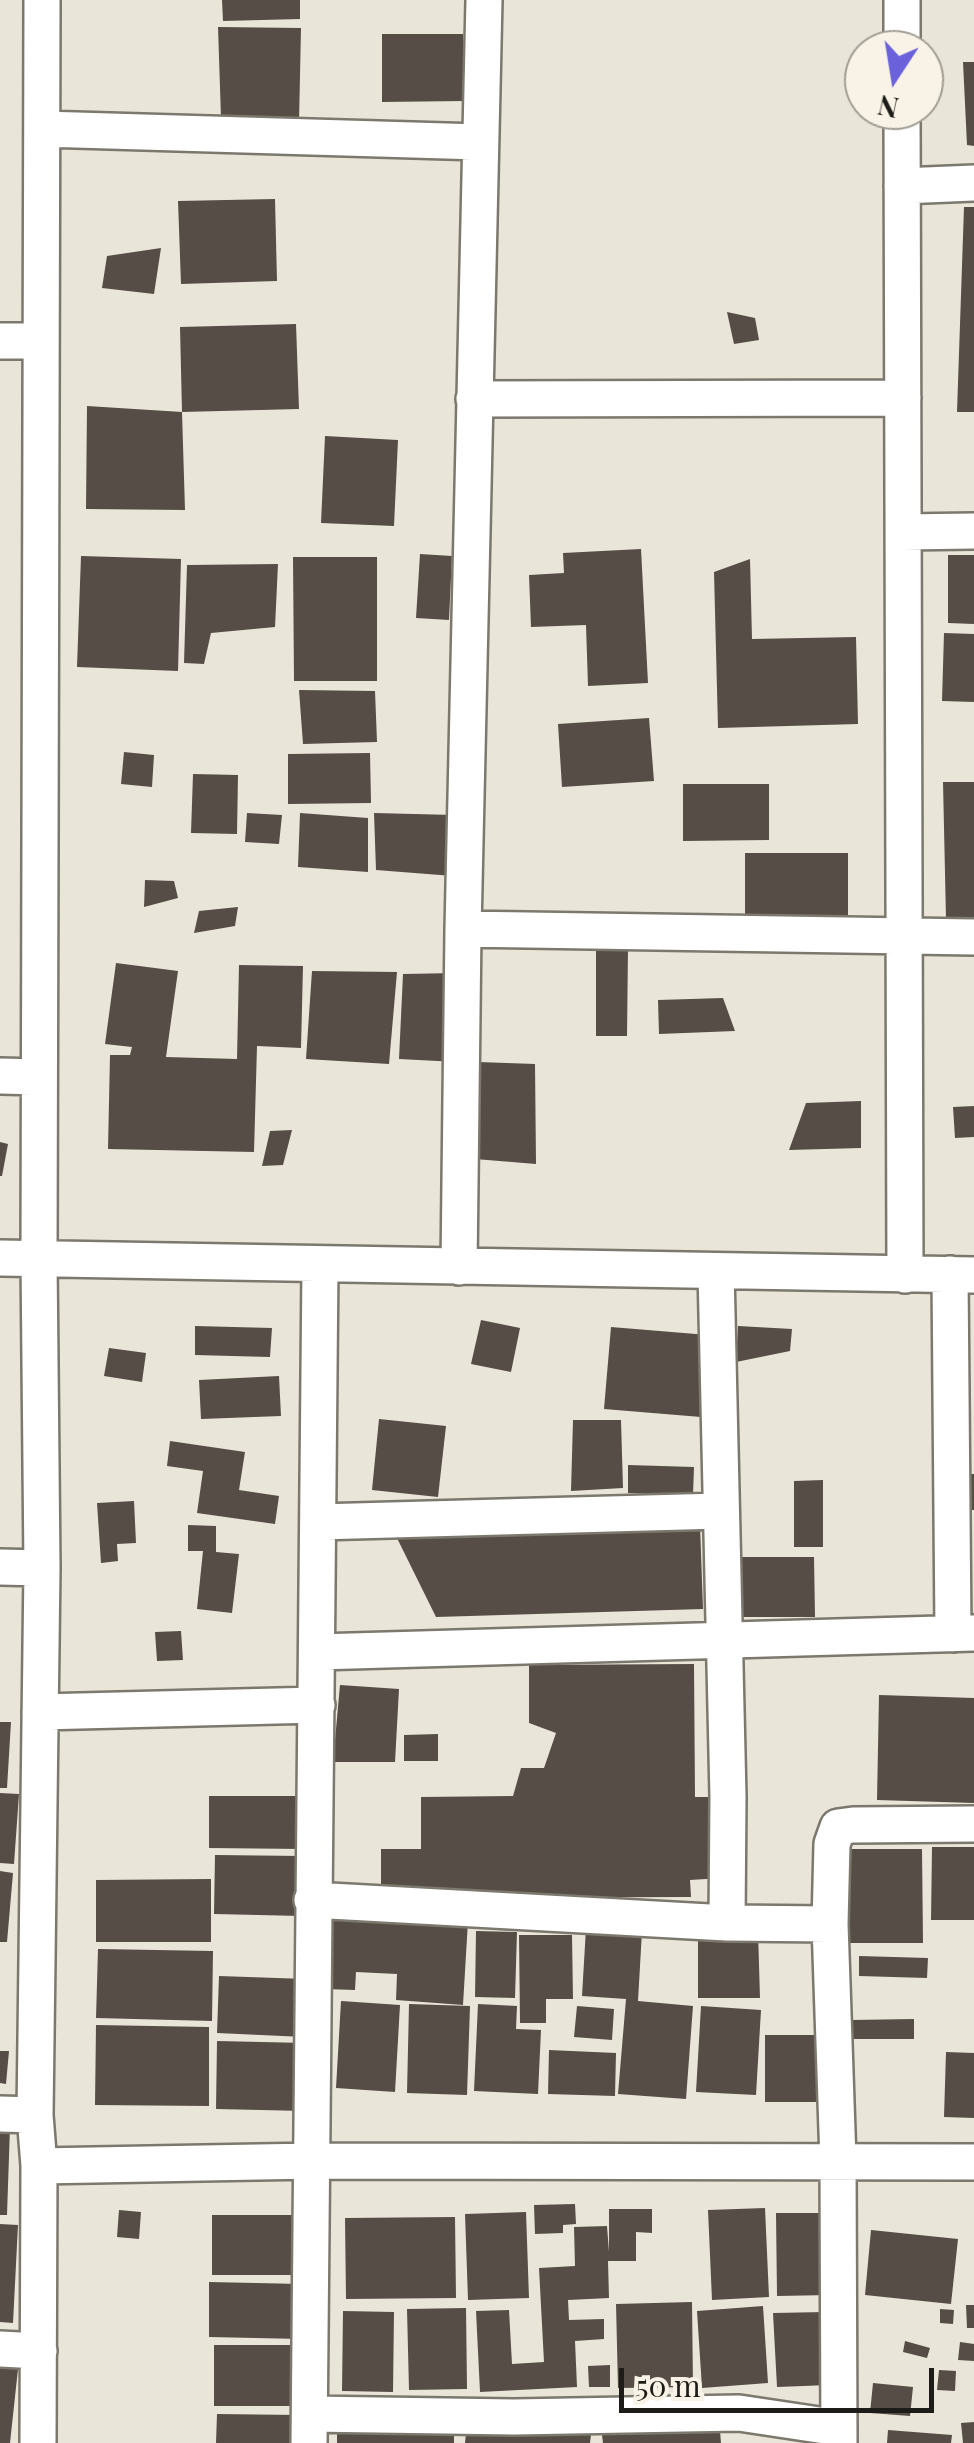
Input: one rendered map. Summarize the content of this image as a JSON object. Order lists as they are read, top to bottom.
{
  "scale_bar": "50 m",
  "north": "bottom"
}
